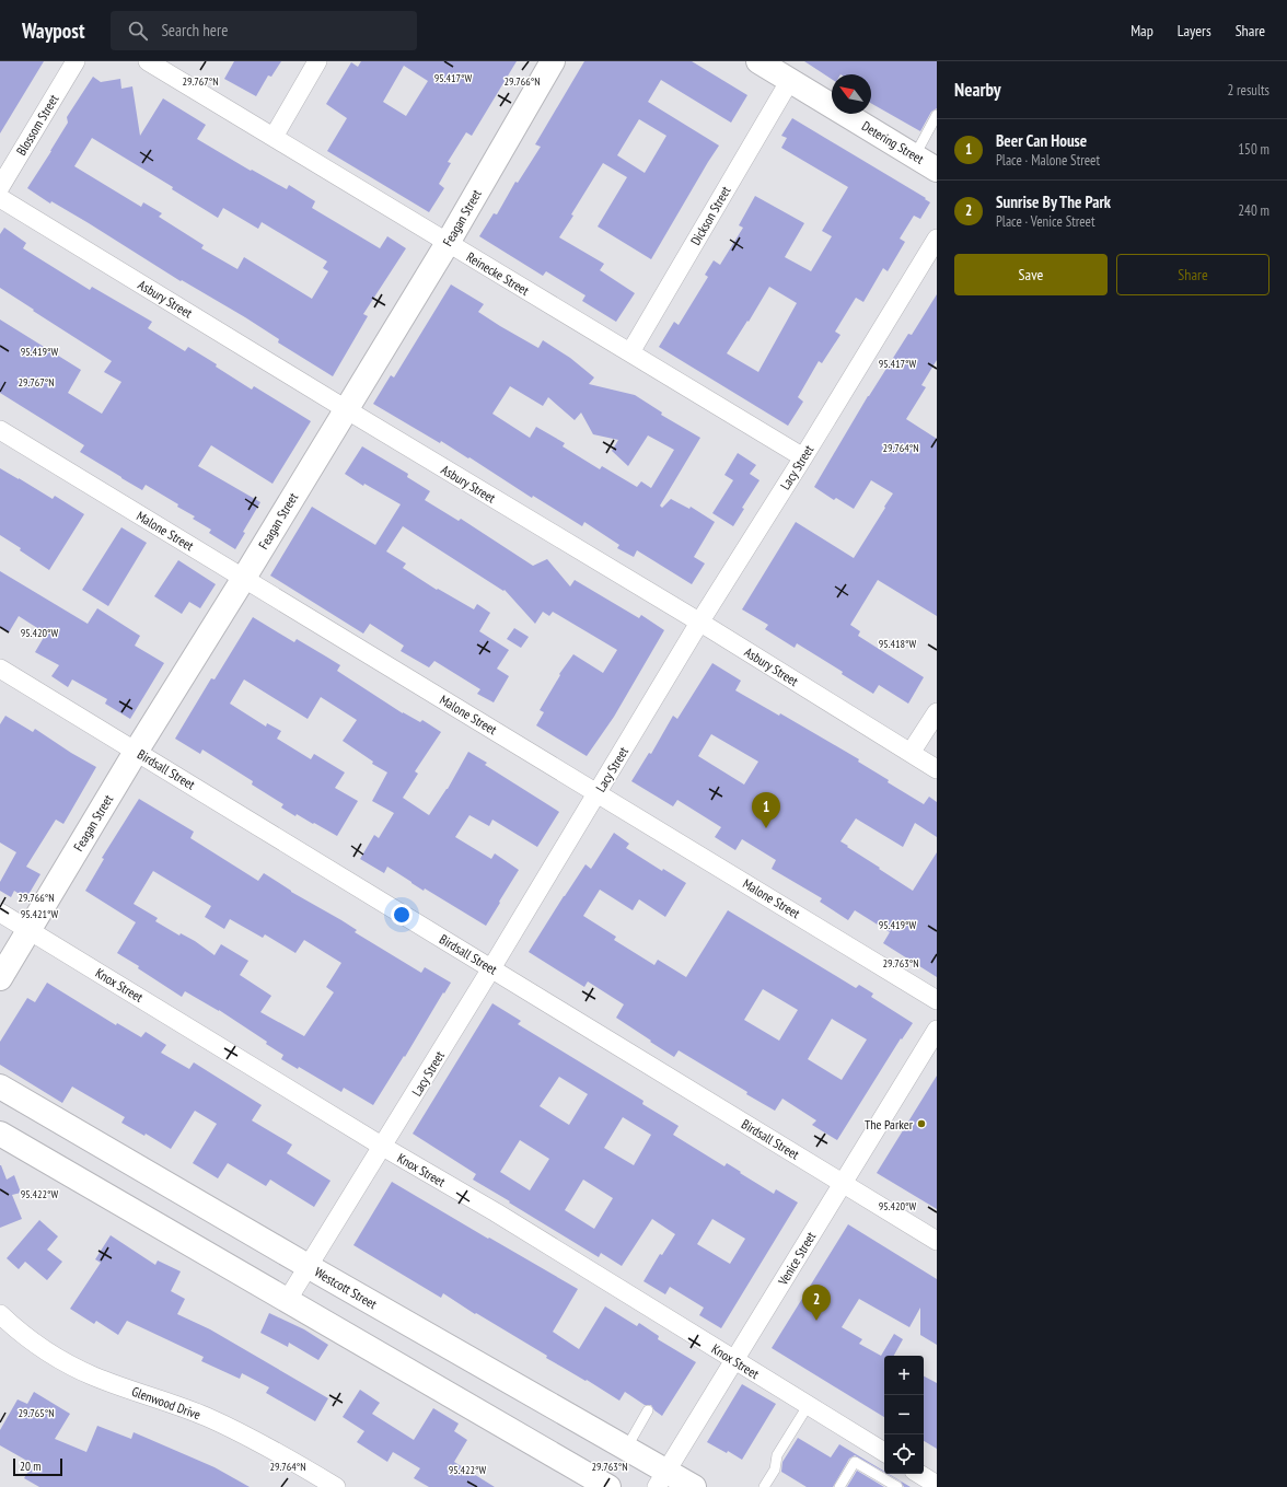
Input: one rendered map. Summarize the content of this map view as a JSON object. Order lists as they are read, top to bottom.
{
  "streets": {
    "main road": ["Detering Street", "Feagan Street", "Westcott Street"],
    "street": [
      "Blossom Street",
      "Dickson Street",
      "Reinecke Street",
      "Asbury Street",
      "Lacy Street",
      "Malone Street",
      "Birdsall Street",
      "Knox Street",
      "Venice Street",
      "Glenwood Drive"
    ]
  },
  "crossings": [
    ["Detering Street", "Dickson Street"],
    ["Dickson Street", "Reinecke Street"],
    ["Feagan Street", "Reinecke Street"],
    ["Feagan Street", "Asbury Street"],
    ["Feagan Street", "Malone Street"],
    ["Feagan Street", "Birdsall Street"],
    ["Feagan Street", "Knox Street"],
    ["Reinecke Street", "Lacy Street"],
    ["Asbury Street", "Lacy Street"],
    ["Lacy Street", "Malone Street"],
    ["Lacy Street", "Birdsall Street"],
    ["Lacy Street", "Knox Street"],
    ["Lacy Street", "Westcott Street"],
    ["Birdsall Street", "Venice Street"],
    ["Knox Street", "Venice Street"],
    ["Venice Street", "Westcott Street"]
  ],
  "places": ["The Parker"],
  "scale_bar": "20 m",
  "north": "top left",
  "page": {
    "header": "Waypost",
    "search": "Search here",
    "nav": ["Map", "Layers", "Share"],
    "heading": ["Nearby", "2 results"],
    "list": [
      {
        "mark": "1",
        "name": "Beer Can House",
        "note": "Place · Malone Street",
        "value": "150 m"
      },
      {
        "mark": "2",
        "name": "Sunrise By The Park",
        "note": "Place · Venice Street",
        "value": "240 m"
      }
    ],
    "buttons": ["Save", "Share"],
    "pins": ["1", "2"],
    "map_buttons": ["+", "−"],
    "scale": "20 m"
  },
  "coordinates": [
    "95.417°W",
    "29.767°N",
    "29.766°N",
    "95.419°W",
    "29.764°N",
    "95.420°W",
    "95.418°W",
    "95.421°W",
    "29.763°N",
    "95.422°W",
    "29.765°N"
  ]
}
